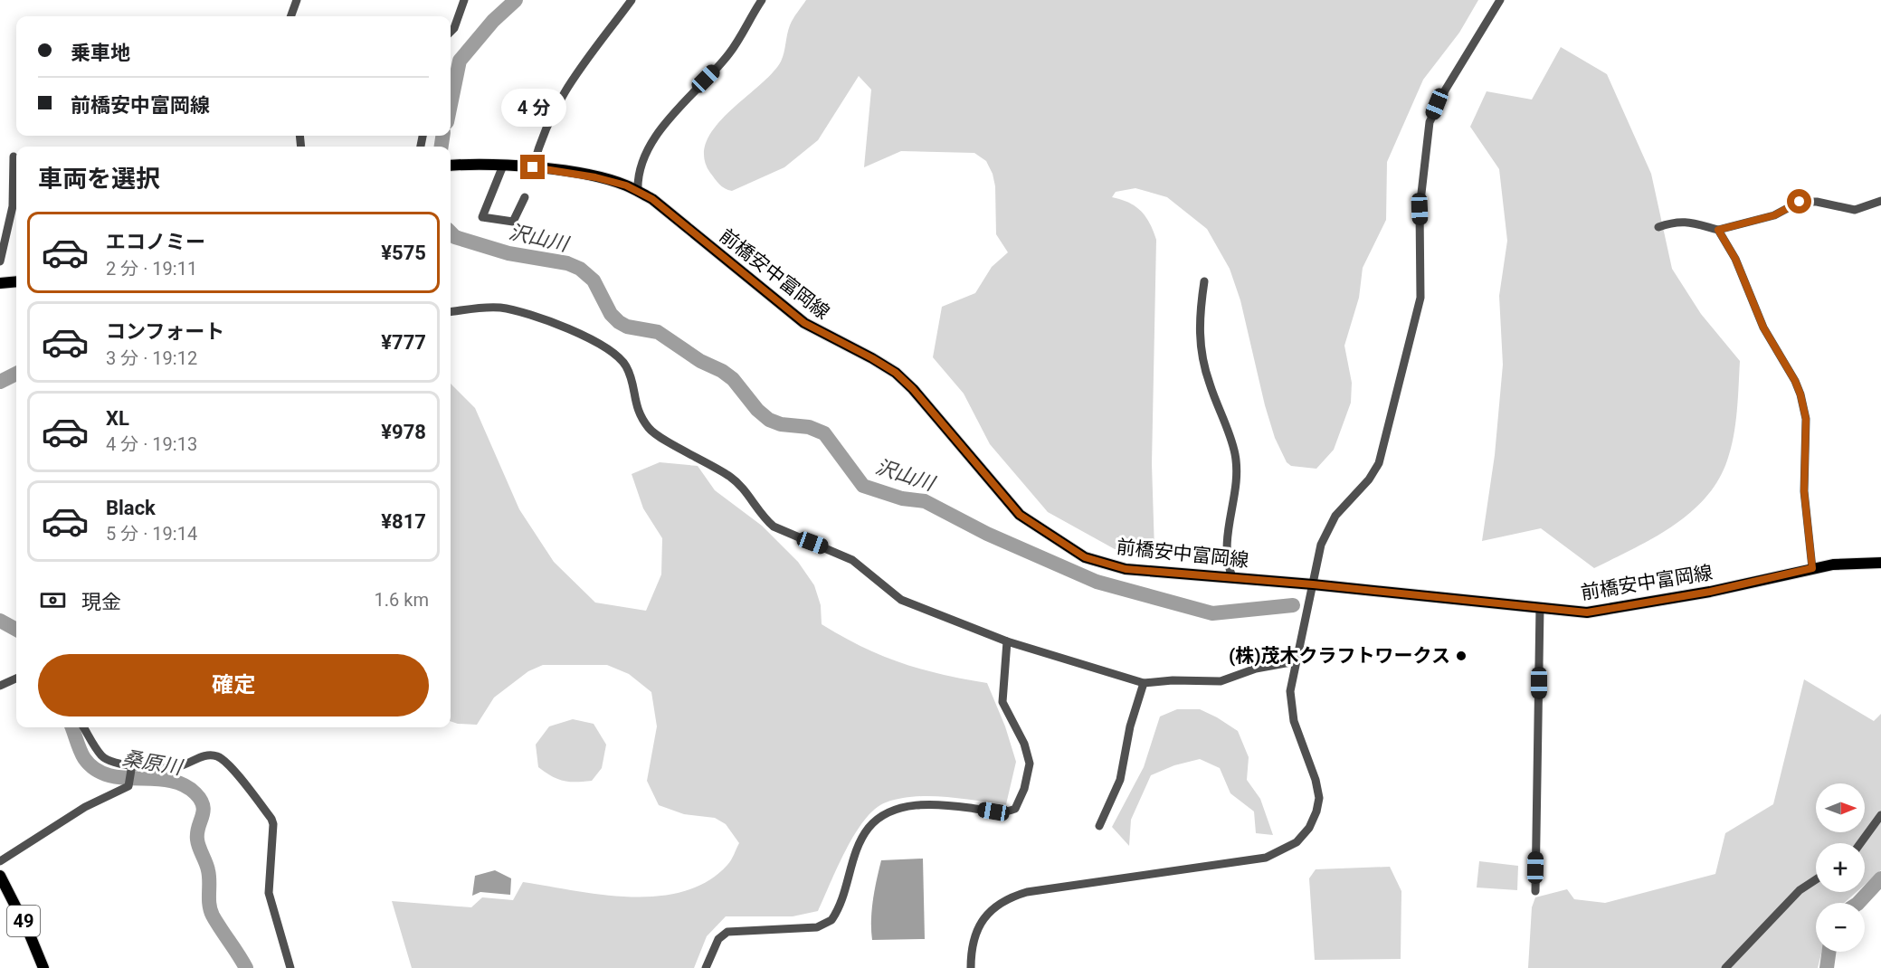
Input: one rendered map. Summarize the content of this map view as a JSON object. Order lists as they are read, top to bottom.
{
  "streets": {
    "main road": ["前橋安中富岡線", "49"]
  },
  "water": ["沢山川", "桑原川"],
  "places": ["(株)茂木クラフトワークス"],
  "north": "right",
  "page": {
    "banner": ["乗車地", "前橋安中富岡線"],
    "bubble": "4 分",
    "heading": "車両を選択",
    "list": [
      {
        "name": "エコノミー",
        "note": "2 分 · 19:11",
        "value": "¥575"
      },
      {
        "name": "コンフォート",
        "note": "3 分 · 19:12",
        "value": "¥777"
      },
      {
        "name": "XL",
        "note": "4 分 · 19:13",
        "value": "¥978"
      },
      {
        "name": "Black",
        "note": "5 分 · 19:14",
        "value": "¥817"
      }
    ],
    "pay": ["現金", "1.6 km"],
    "buttons": "確定",
    "map_buttons": ["+", "−"]
  }
}
